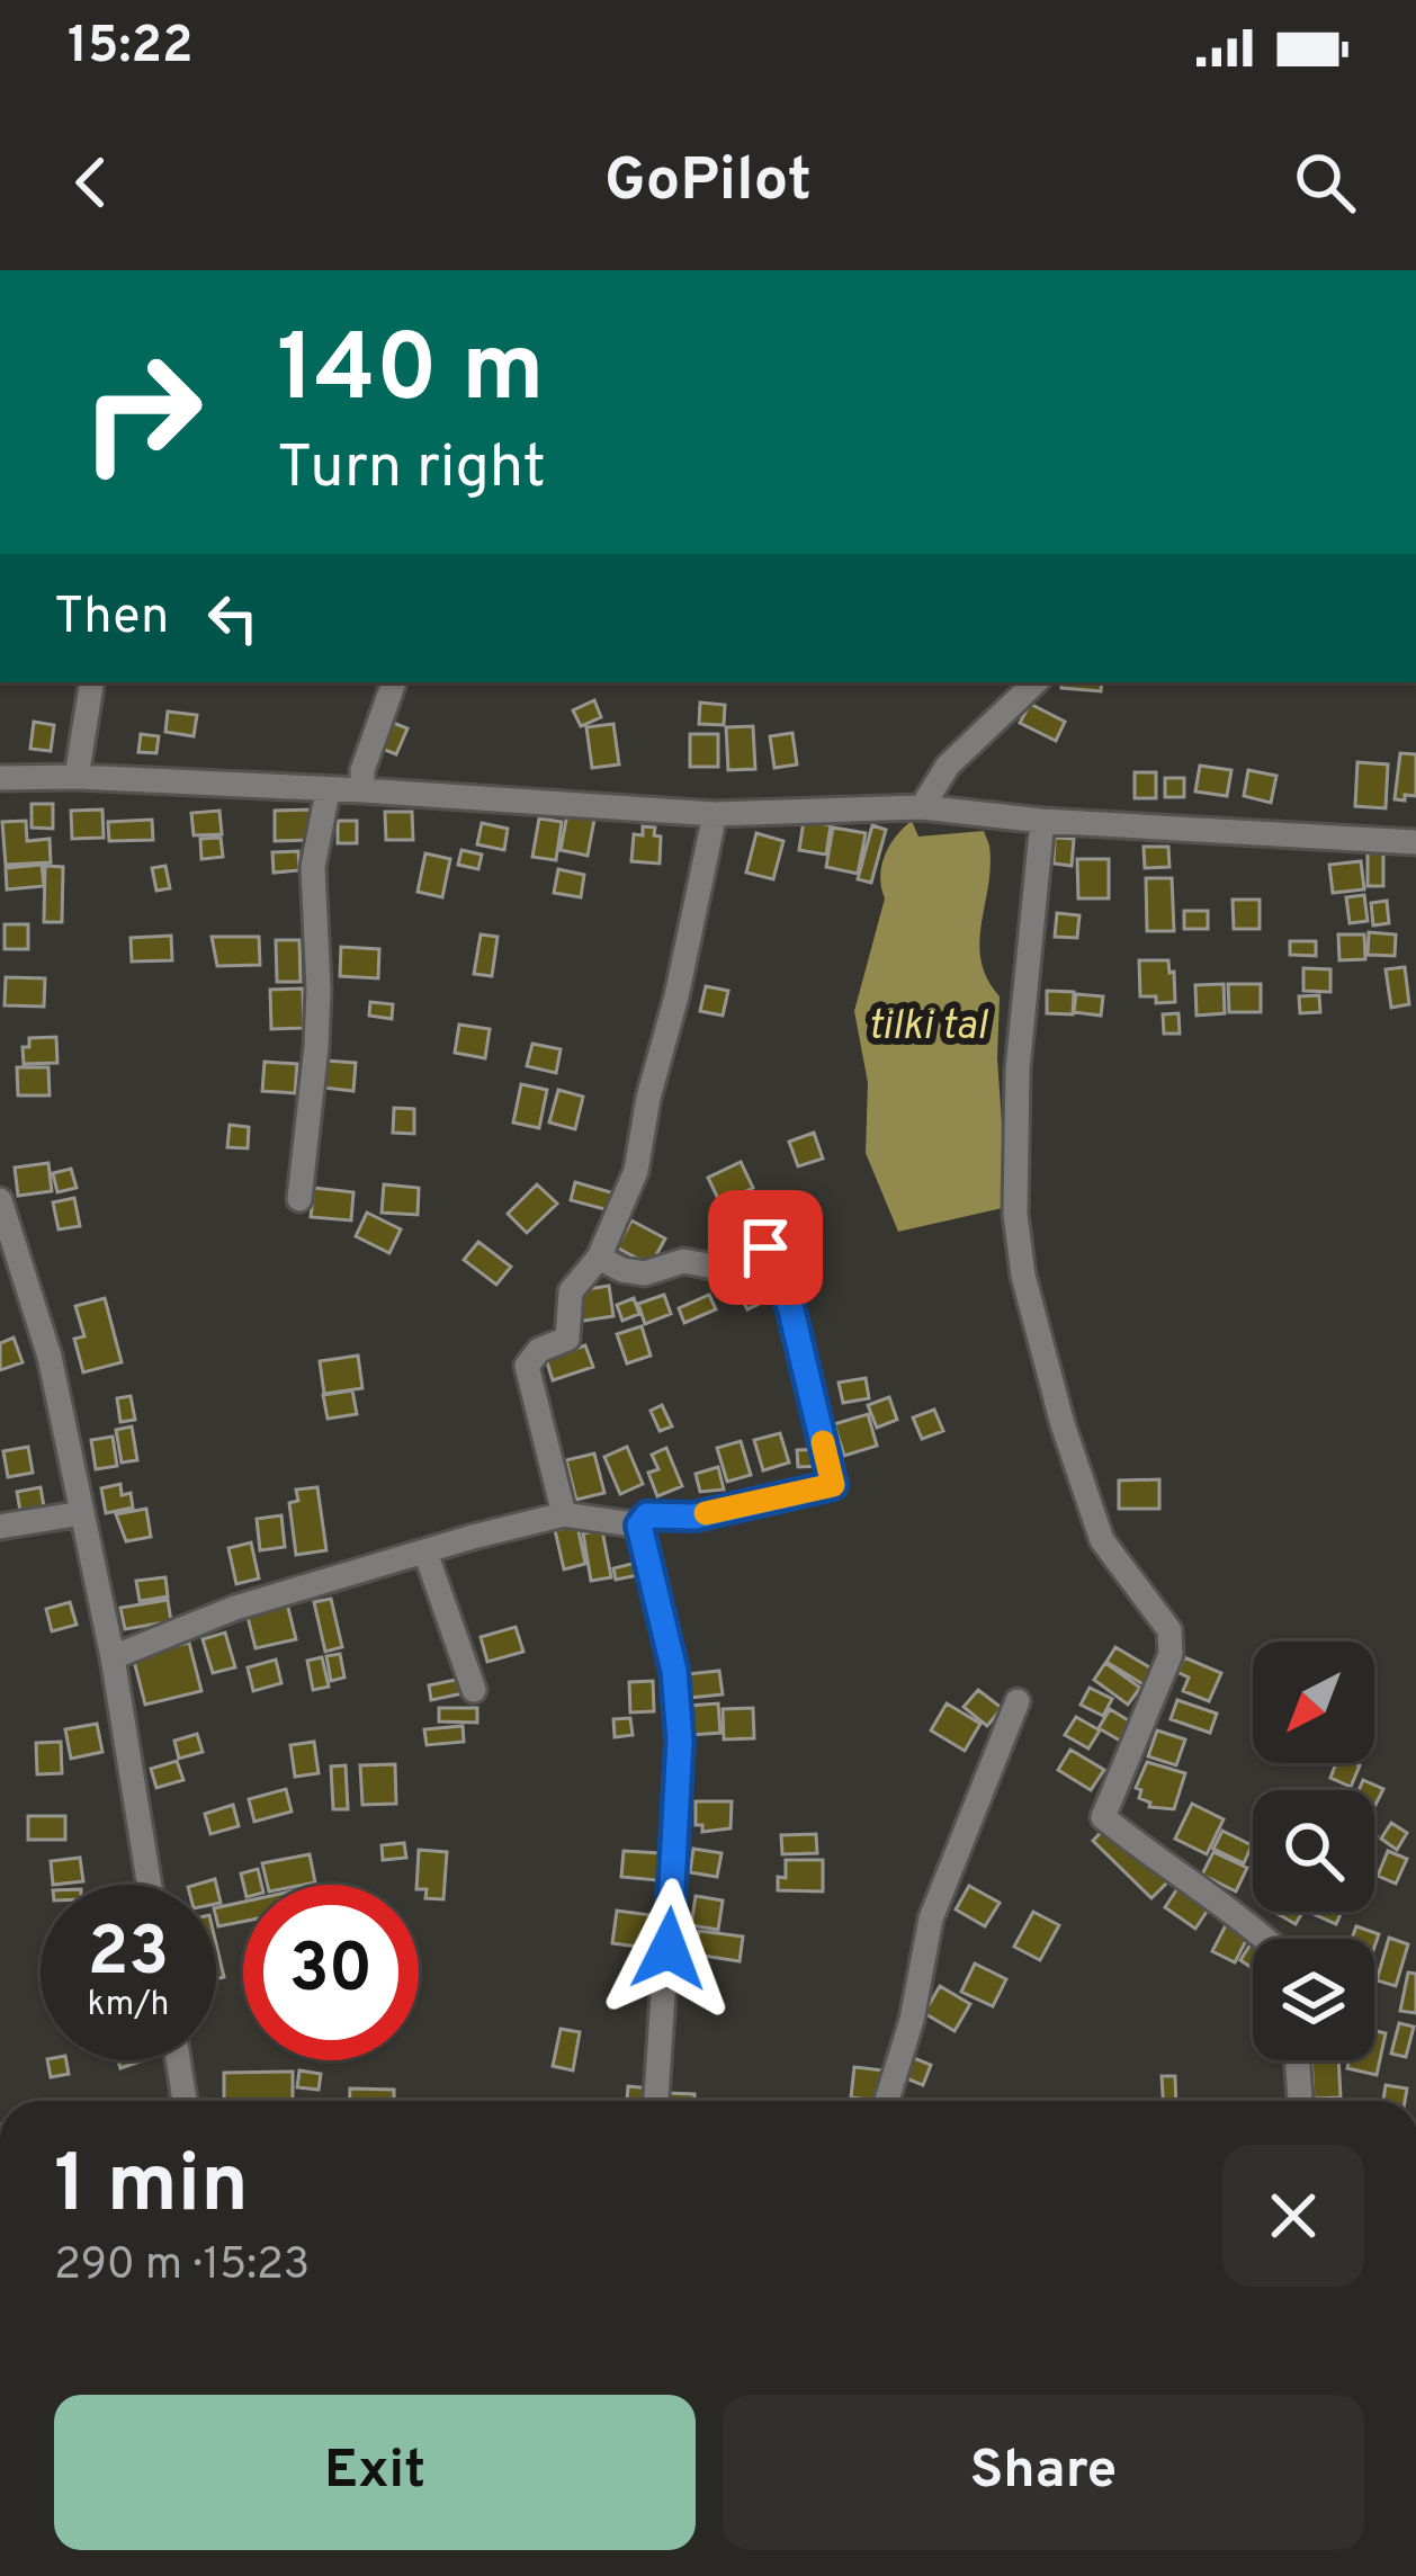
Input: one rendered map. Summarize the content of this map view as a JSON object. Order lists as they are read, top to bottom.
{
  "water": ["tilki tal"],
  "north": "bottom left",
  "page": {
    "status": "15:22",
    "header": "GoPilot",
    "turn": ["140 m", "Turn right"],
    "then": "Then",
    "speed": "23 km/h",
    "limit": "30",
    "heading": ["1 min", "290 m · 15:23"],
    "buttons": ["Exit", "Share"]
  }
}
